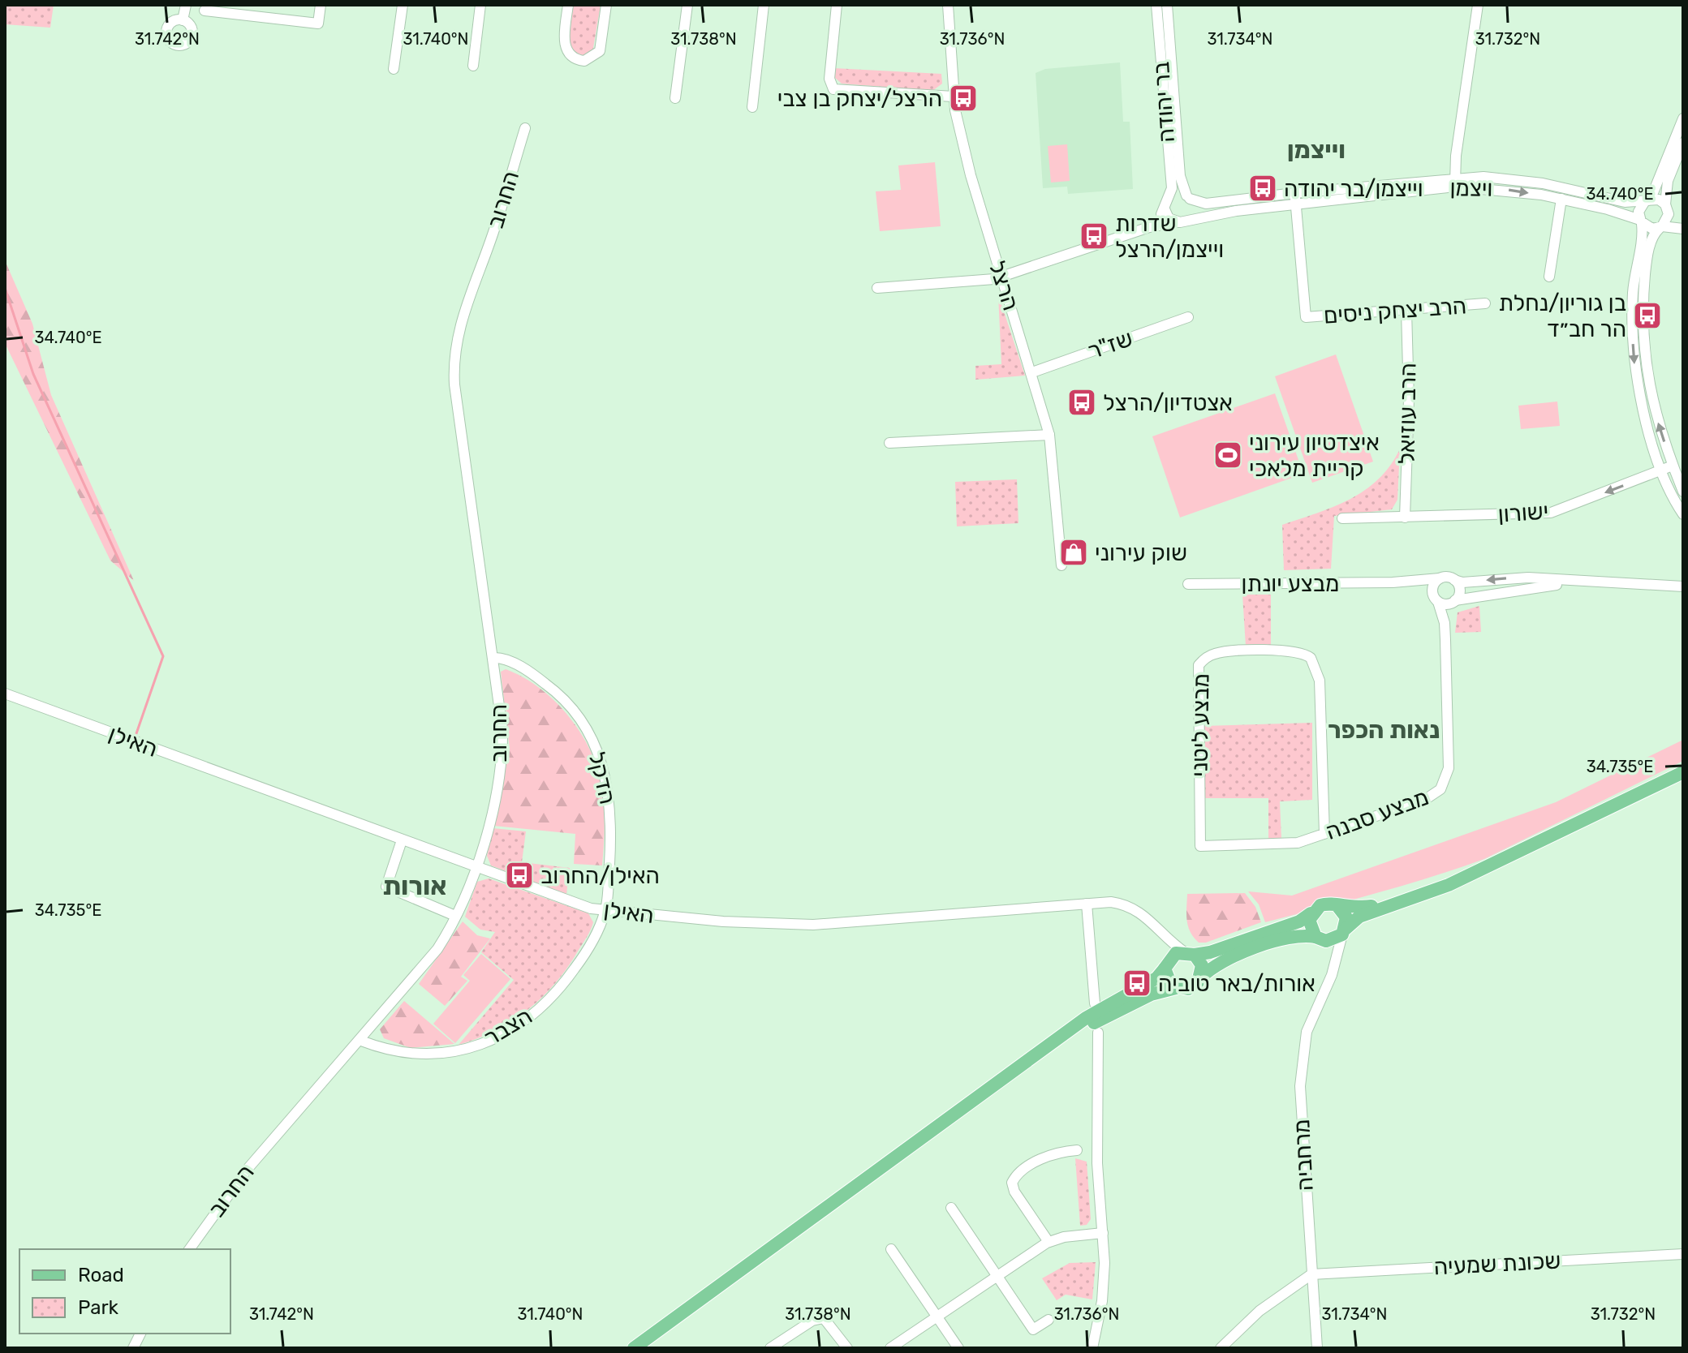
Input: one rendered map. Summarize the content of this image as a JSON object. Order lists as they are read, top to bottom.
{
  "streets": {
    "street": [
      "בר יהודה",
      "ויצמן",
      "החרוב",
      "הרצל",
      "הרב יצחק ניסים",
      "שז\"ר",
      "הרב עוזיאל",
      "ישורון",
      "מבצע יונתן",
      "מבצע ליטני",
      "האילן",
      "הדקל",
      "מבצע סבנה",
      "הצבר",
      "מרחביה",
      "שכונת שמעיה"
    ]
  },
  "crossings": [
    ["בר יהודה", "ויצמן"],
    ["ויצמן", "הרצל"],
    ["ויצמן", "הרב יצחק ניסים"],
    ["החרוב", "האילן"],
    ["החרוב", "הדקל"],
    ["החרוב", "הצבר"],
    ["הרצל", "שז\"ר"],
    ["הרב יצחק ניסים", "הרב עוזיאל"],
    ["הרב עוזיאל", "ישורון"],
    ["מבצע יונתן", "מבצע סבנה"],
    ["מבצע ליטני", "מבצע סבנה"],
    ["האילן", "הדקל"],
    ["האילן", "הצבר"],
    ["הדקל", "הצבר"],
    ["מרחביה", "שכונת שמעיה"]
  ],
  "districts": ["וייצמן", "נאות הכפר", "אורות"],
  "places": {
    "bus stop": [
      "הרצל/יצחק בן צבי",
      "וייצמן/בר יהודה",
      "שדרות וייצמן/הרצל",
      "בן גוריון/נחלת הר חב״ד",
      "אצטדיון/הרצל",
      "האילן/החרוב",
      "אורות/באר טוביה"
    ],
    "sports": ["איצדטיון עירוני קריית מלאכי"],
    "shop": ["שוק עירוני"]
  },
  "legend": ["Road", "Park"],
  "coordinates": [
    "31.742°N",
    "31.740°N",
    "31.738°N",
    "31.736°N",
    "31.734°N",
    "31.732°N",
    "34.740°E",
    "34.735°E"
  ]
}
